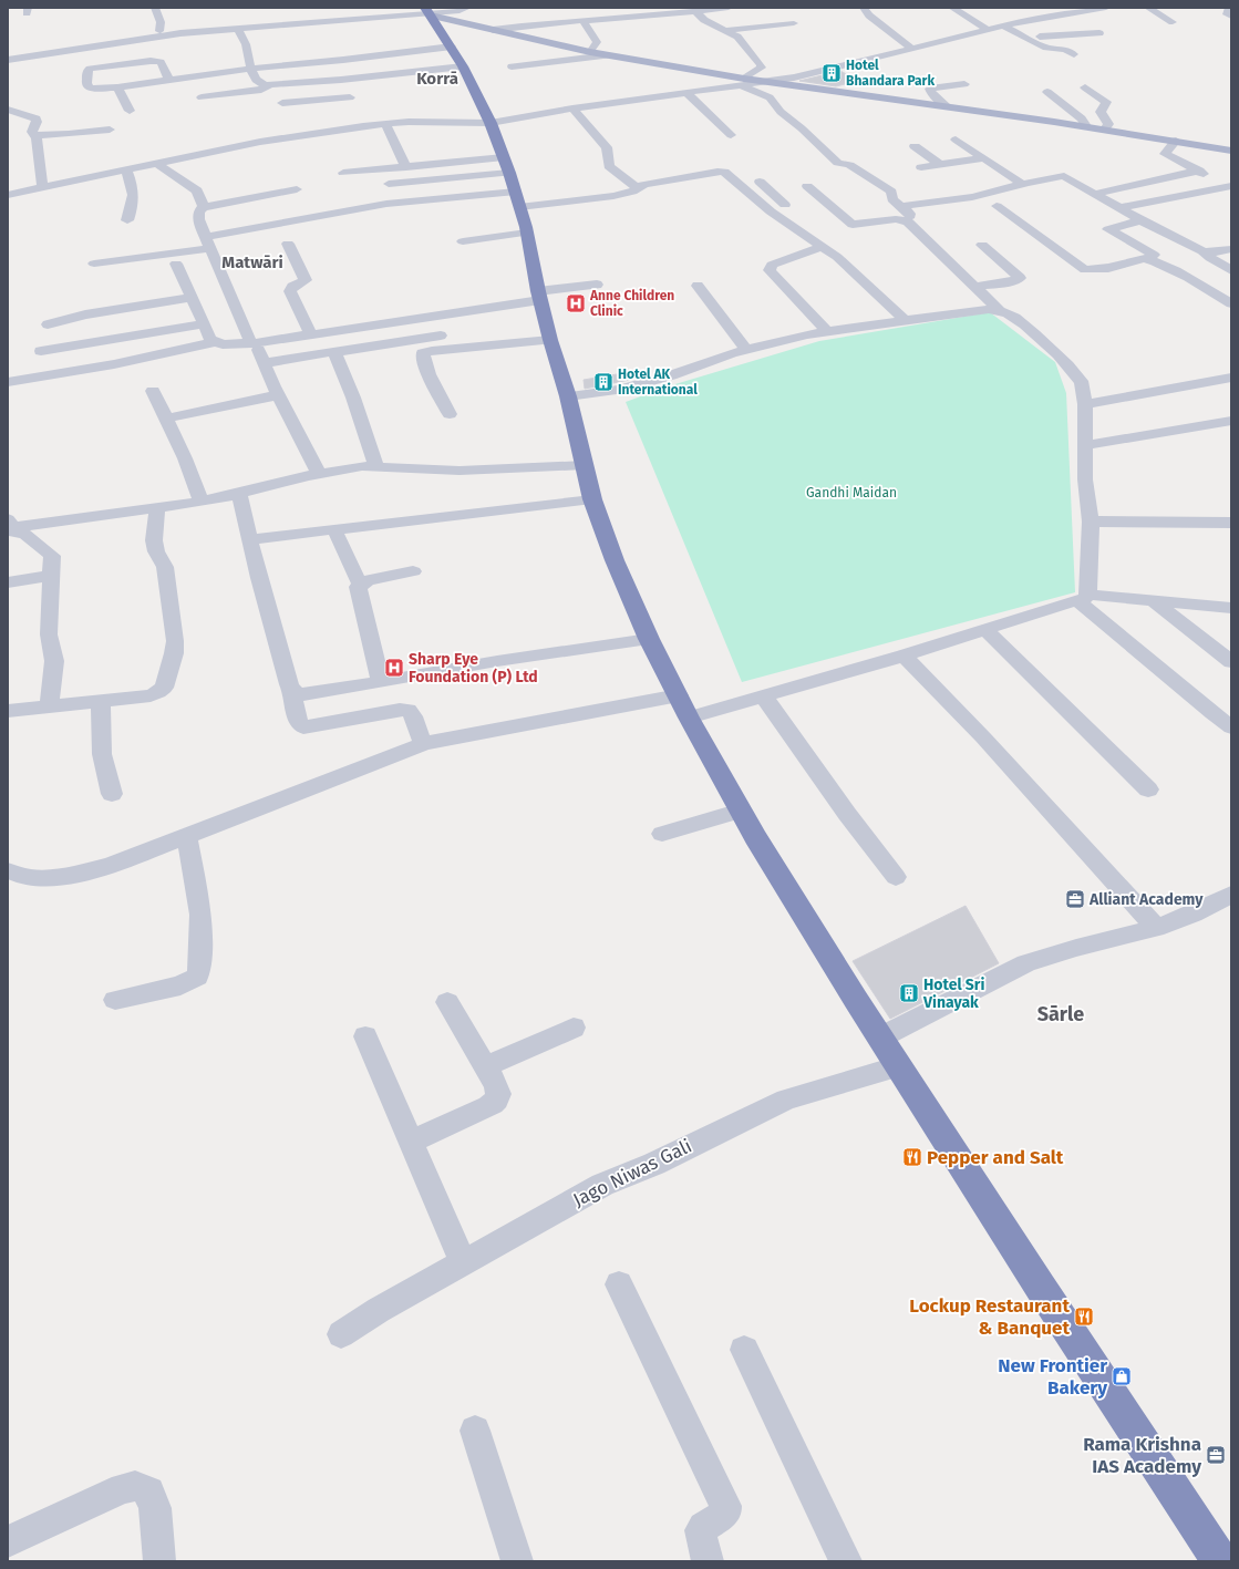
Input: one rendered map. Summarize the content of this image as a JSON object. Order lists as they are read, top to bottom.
{
  "streets": {
    "street": ["Jago Niwas Gali"]
  },
  "districts": ["Korrā", "Matwāri", "Sārle"],
  "parks": ["Gandhi Maidan"],
  "places": {
    "building": ["Hotel Bhandara Park", "Hotel AK International", "Hotel Sri Vinayak"],
    "hospital": ["Anne Children Clinic", "Sharp Eye Foundation (P) Ltd"],
    "office": ["Alliant Academy", "Rama Krishna IAS Academy"],
    "restaurant": ["Pepper and Salt", "Lockup Restaurant & Banquet"],
    "shop": ["New Frontier Bakery"]
  }
}
